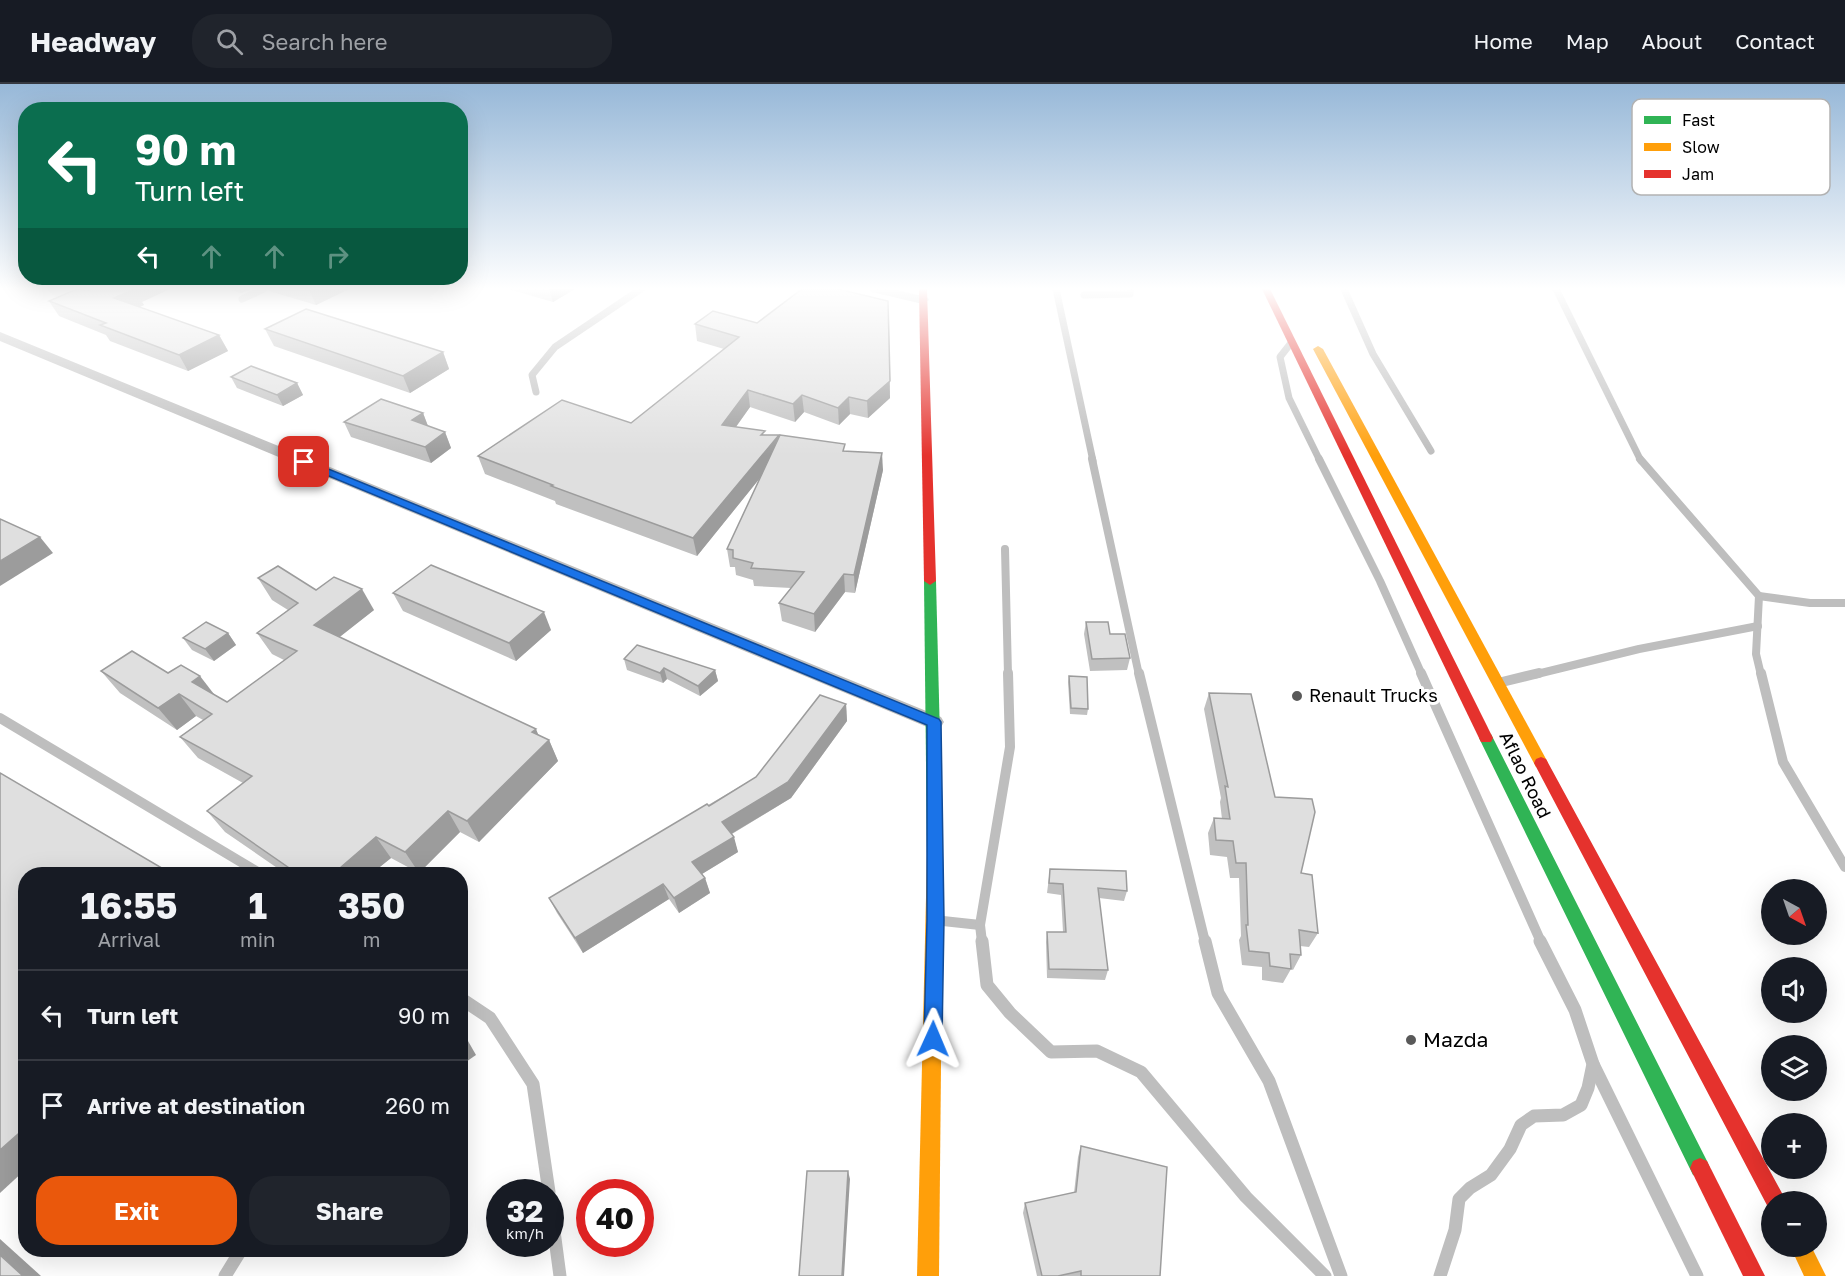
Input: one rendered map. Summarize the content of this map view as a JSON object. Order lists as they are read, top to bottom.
{
  "streets": {
    "main road": ["Aflao Road"]
  },
  "places": ["Renault Trucks", "Mazda"],
  "legend": ["Fast", "Slow", "Jam"],
  "north": "bottom right",
  "page": {
    "header": "Headway",
    "search": "Search here",
    "nav": [
      "Home",
      "Map",
      "About",
      "Contact"
    ],
    "turn": ["90 m", "Turn left"],
    "eta": [
      "16:55",
      "Arrival",
      "1",
      "min",
      "350",
      "m"
    ],
    "map_buttons": ["+", "−"],
    "list": [
      {
        "name": "Turn left",
        "value": "90 m"
      },
      {
        "name": "Arrive at destination",
        "value": "260 m"
      }
    ],
    "buttons": ["Exit", "Share"],
    "speed": "32 km/h",
    "limit": "40"
  }
}
